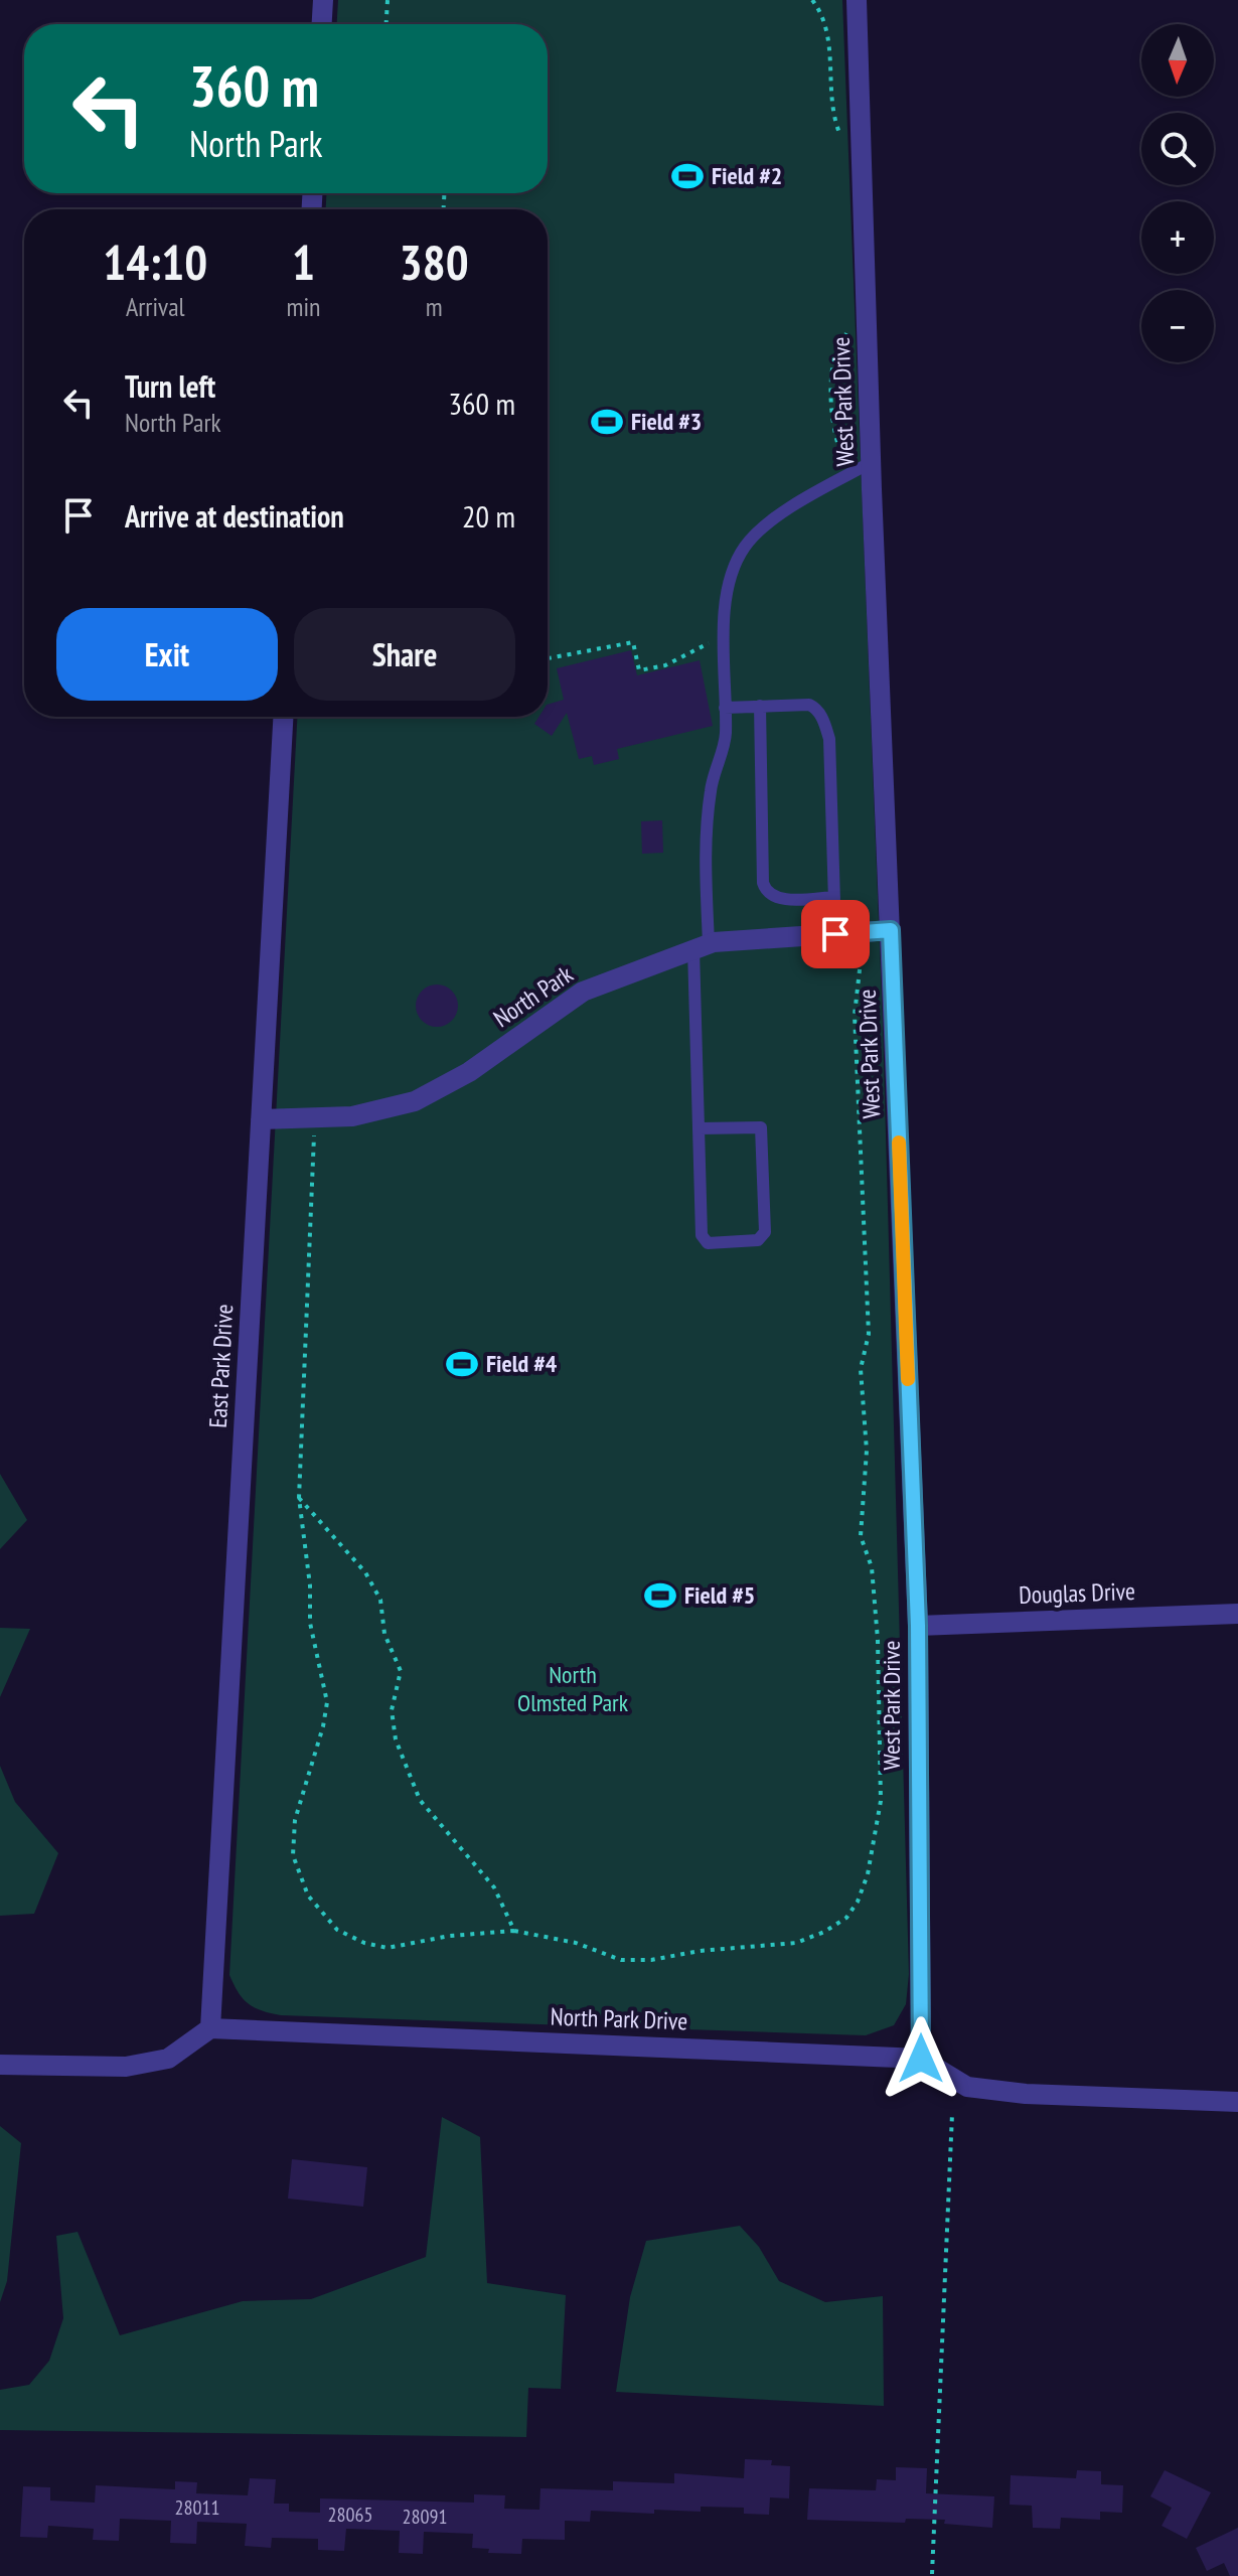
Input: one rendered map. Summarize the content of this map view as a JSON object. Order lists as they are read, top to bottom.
{
  "streets": {
    "street": [
      "West Park Drive",
      "North Park",
      "East Park Drive",
      "Douglas Drive",
      "North Park Drive"
    ]
  },
  "crossings": [
    ["West Park Drive", "North Park"],
    ["West Park Drive", "Douglas Drive"],
    ["West Park Drive", "North Park Drive"],
    ["North Park", "East Park Drive"],
    ["East Park Drive", "North Park Drive"]
  ],
  "parks": ["North Olmsted Park"],
  "places": {
    "sports": [
      "Field #2",
      "Field #3",
      "Field #4",
      "Field #5"
    ]
  },
  "house_numbers": ["28011", "28065", "28091"],
  "north": "bottom",
  "page": {
    "map_buttons": ["+", "−"],
    "turn": ["360 m", "North Park"],
    "eta": [
      "14:10",
      "Arrival",
      "1",
      "min",
      "380",
      "m"
    ],
    "list": [
      {
        "name": "Turn left",
        "note": "North Park",
        "value": "360 m"
      },
      {
        "name": "Arrive at destination",
        "value": "20 m"
      }
    ],
    "buttons": ["Exit", "Share"]
  }
}
